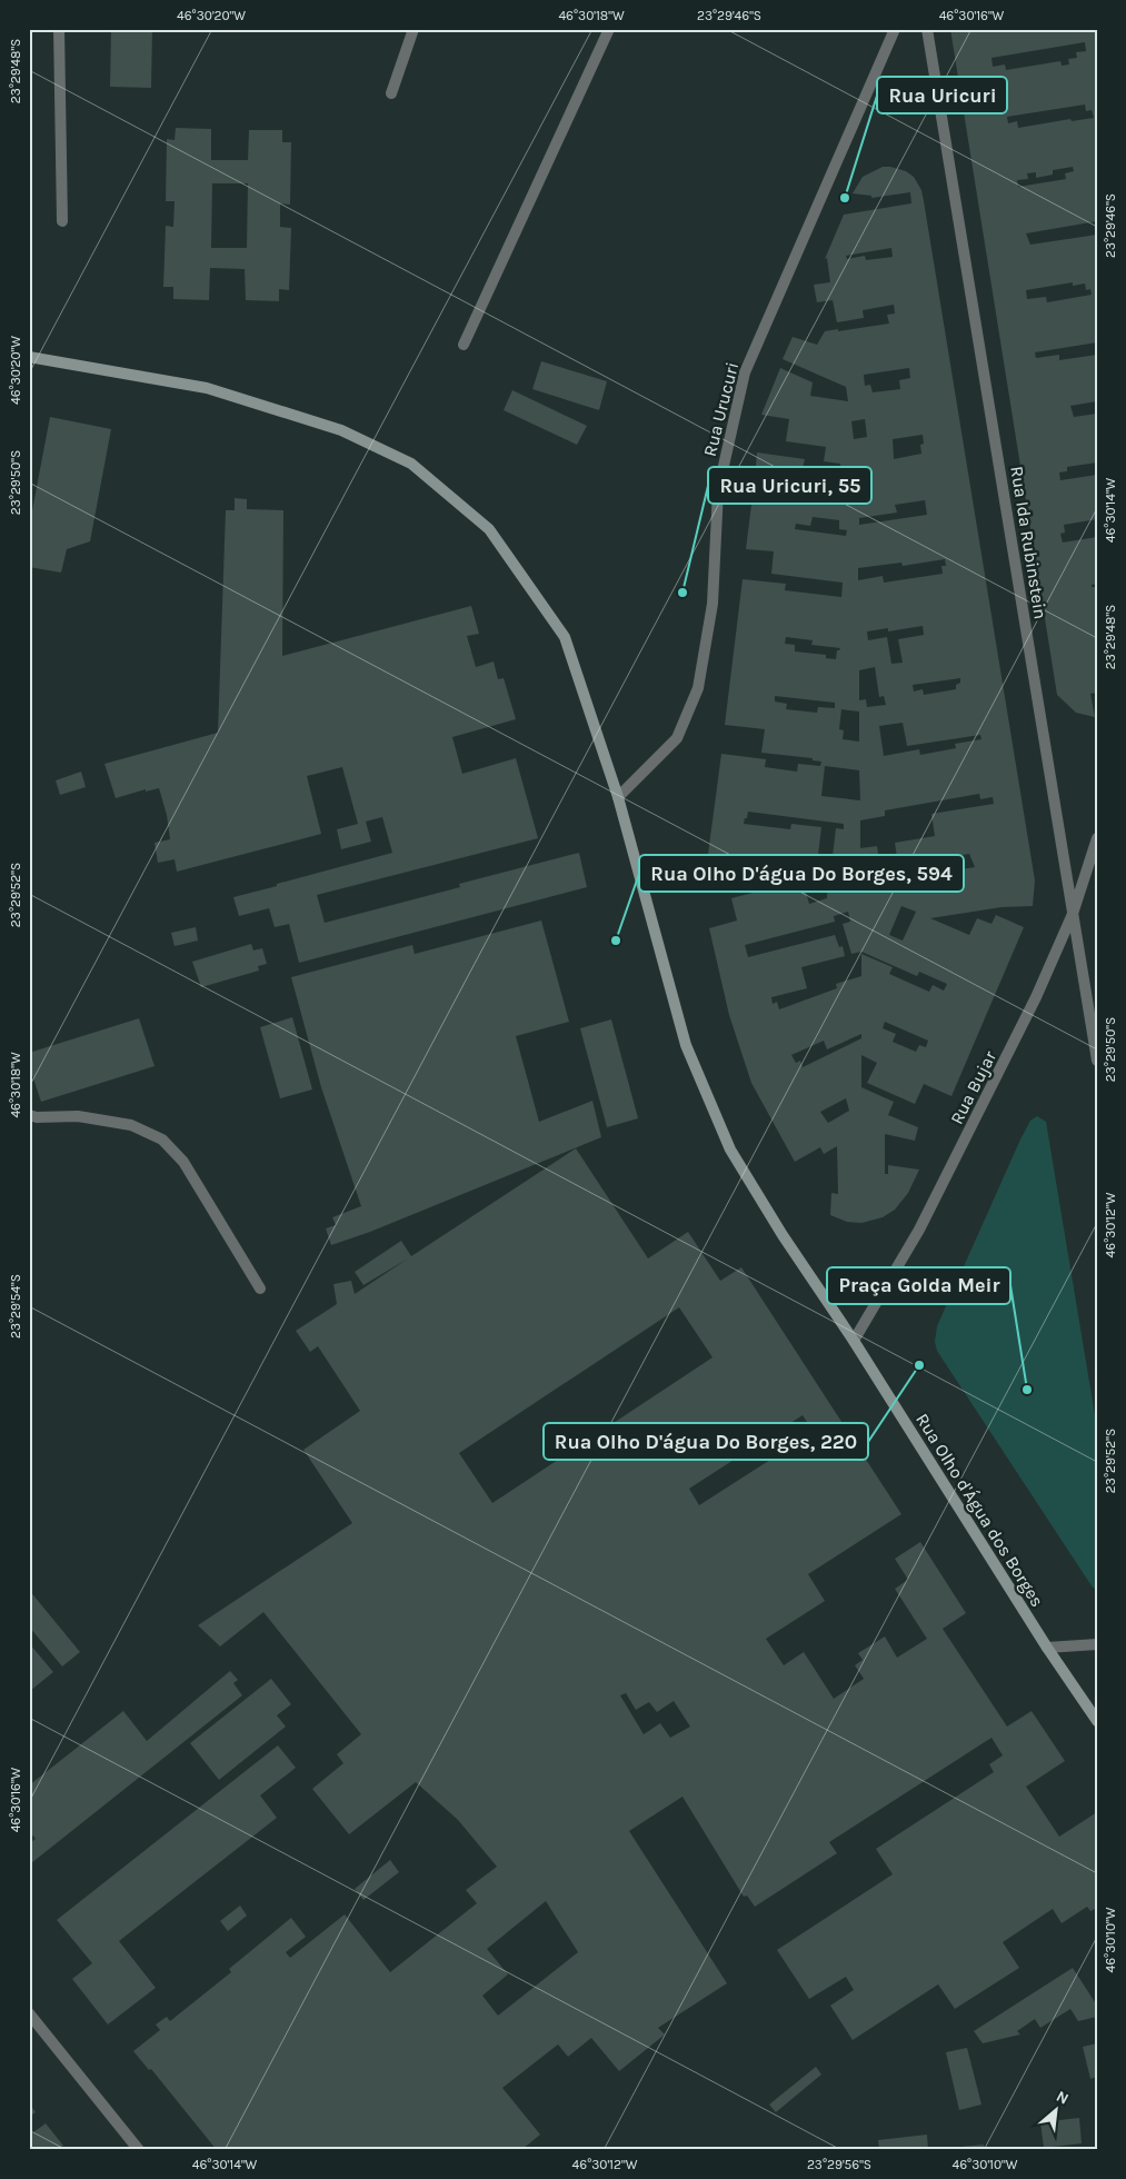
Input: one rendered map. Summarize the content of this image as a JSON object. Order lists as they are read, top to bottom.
{
  "streets": {
    "main road": ["Rua Olho d'Água dos Borges"],
    "street": ["Rua Urucuri", "Rua Ida Rubinstein", "Rua Bujar"]
  },
  "crossings": [
    ["Rua Urucuri", "Rua Olho d'Água dos Borges"],
    ["Rua Ida Rubinstein", "Rua Bujar"],
    ["Rua Bujar", "Rua Olho d'Água dos Borges"]
  ],
  "places": [
    "Rua Uricuri",
    "Rua Uricuri, 55",
    "Rua Olho D'água Do Borges, 594",
    "Rua Olho D'água Do Borges, 220",
    "Praça Golda Meir"
  ],
  "north": "top right",
  "coordinates": [
    "46°30'20\"W",
    "46°30'18\"W",
    "23°29'46\"S",
    "46°30'16\"W",
    "23°29'48\"S",
    "23°29'50\"S",
    "46°30'14\"W",
    "23°29'52\"S",
    "46°30'12\"W",
    "23°29'54\"S",
    "46°30'10\"W",
    "23°29'56\"S"
  ]
}
